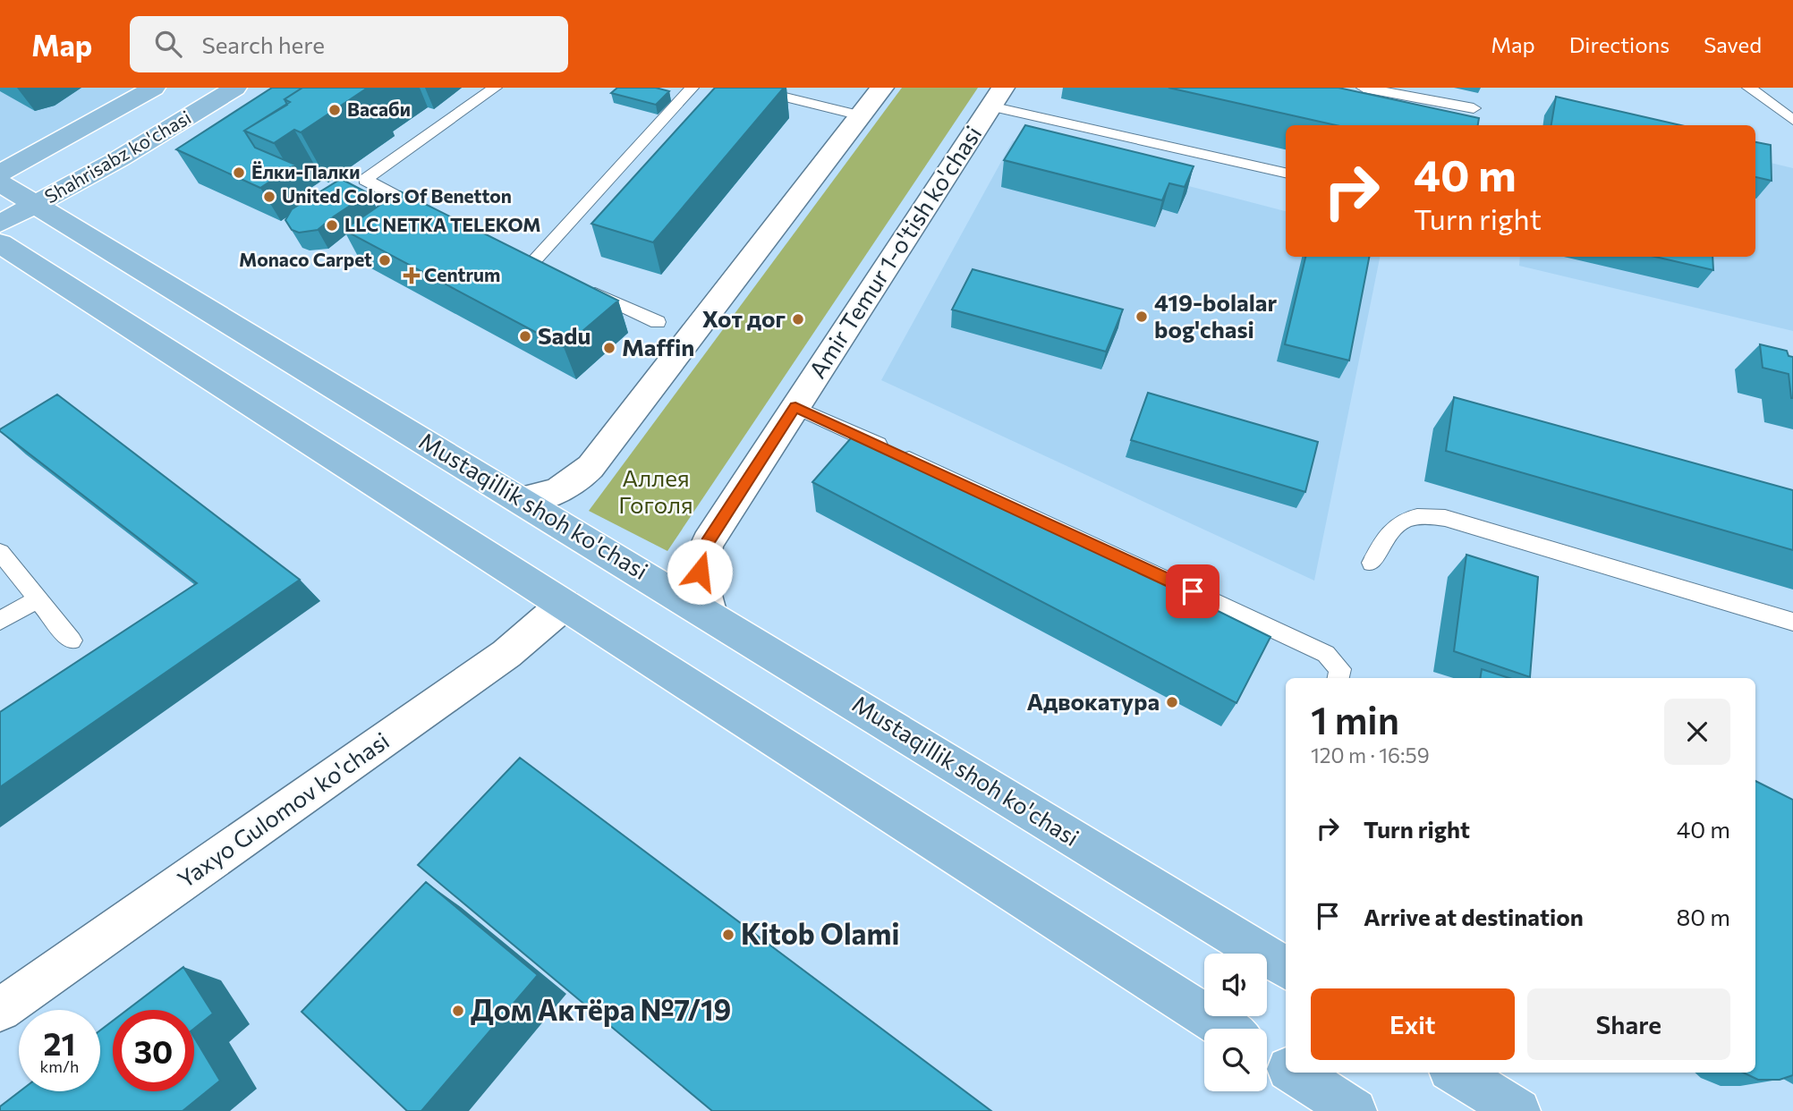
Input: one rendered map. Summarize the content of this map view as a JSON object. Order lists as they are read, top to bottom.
{
  "streets": {
    "main road": ["Shahrisabz ko'chasi", "Mustaqillik shoh ko'chasi"],
    "street": ["Amir Temur 1-o'tish ko'chasi", "Yaxyo Gulomov ko'chasi"]
  },
  "crossings": [
    ["Shahrisabz ko'chasi", "Mustaqillik shoh ko'chasi"],
    ["Amir Temur 1-o'tish ko'chasi", "Mustaqillik shoh ko'chasi"]
  ],
  "parks": ["Аллея Гоголя"],
  "places": {
    "other": [
      "Васаби",
      "Ёлки-Палки",
      "United Colors Of Benetton",
      "LLC NETKA TELEKOM",
      "Monaco Carpet",
      "419-bolalar bog'chasi",
      "Хот дог",
      "Sadu",
      "Maffin",
      "Адвокатура",
      "Kitob Olami",
      "Дом Актёра №7/19"
    ],
    "health": ["Centrum"]
  },
  "page": {
    "header": "Map",
    "search": "Search here",
    "nav": ["Map", "Directions", "Saved"],
    "turn": ["40 m", "Turn right"],
    "heading": ["1 min", "120 m · 16:59"],
    "list": [
      {
        "name": "Turn right",
        "value": "40 m"
      },
      {
        "name": "Arrive at destination",
        "value": "80 m"
      }
    ],
    "buttons": ["Exit", "Share"],
    "speed": "21 km/h",
    "limit": "30"
  }
}
